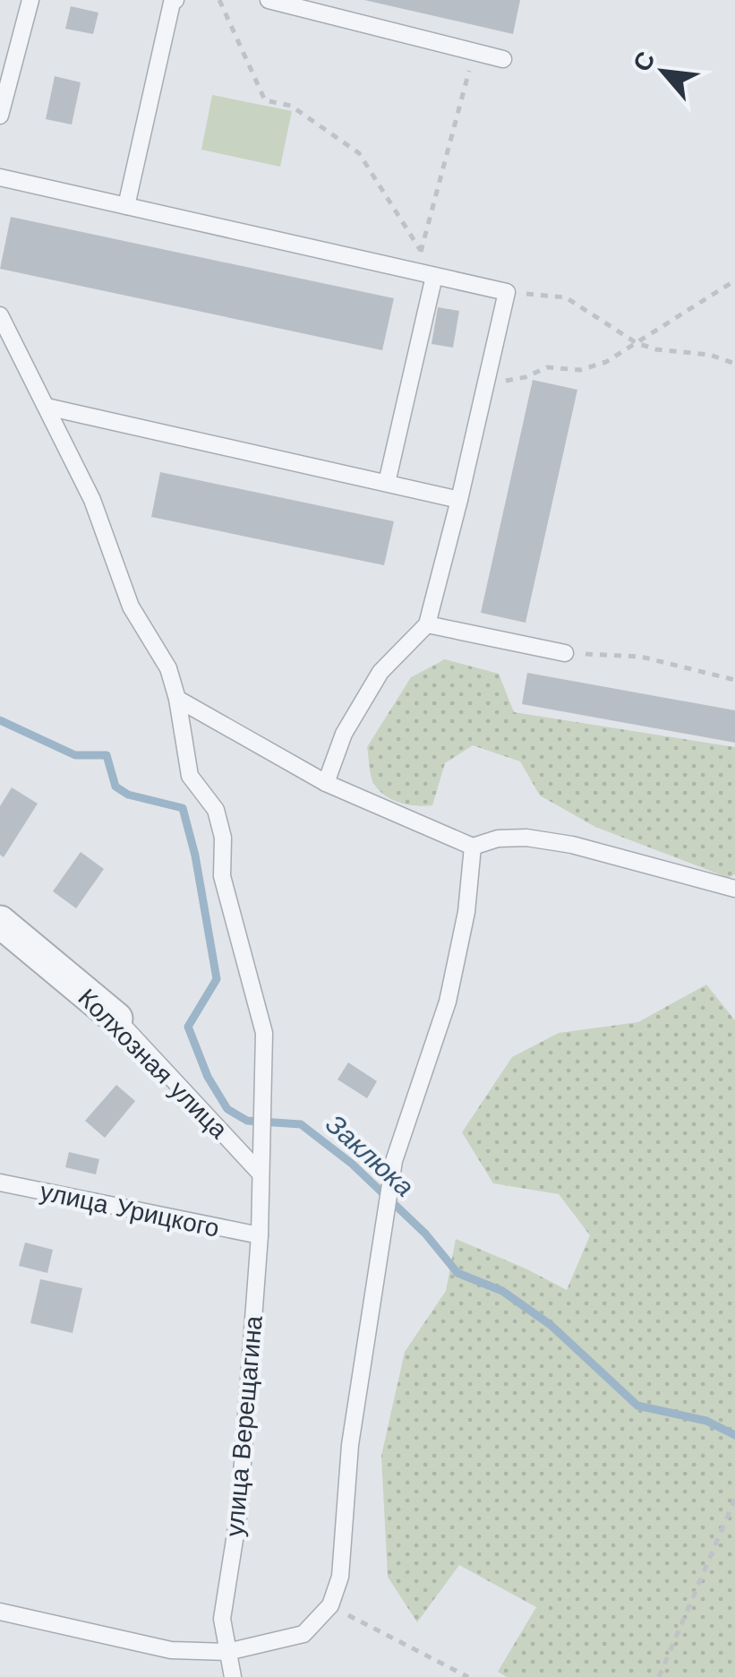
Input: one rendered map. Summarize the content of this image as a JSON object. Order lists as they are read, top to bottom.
{
  "streets": {
    "street": ["Колхозная улица"],
    "lane": ["улица Урицкого", "улица Верещагина"]
  },
  "crossings": [
    ["Колхозная улица", "улица Верещагина"],
    ["улица Урицкого", "улица Верещагина"]
  ],
  "water": ["Заклюка"],
  "north": "top left"
}
